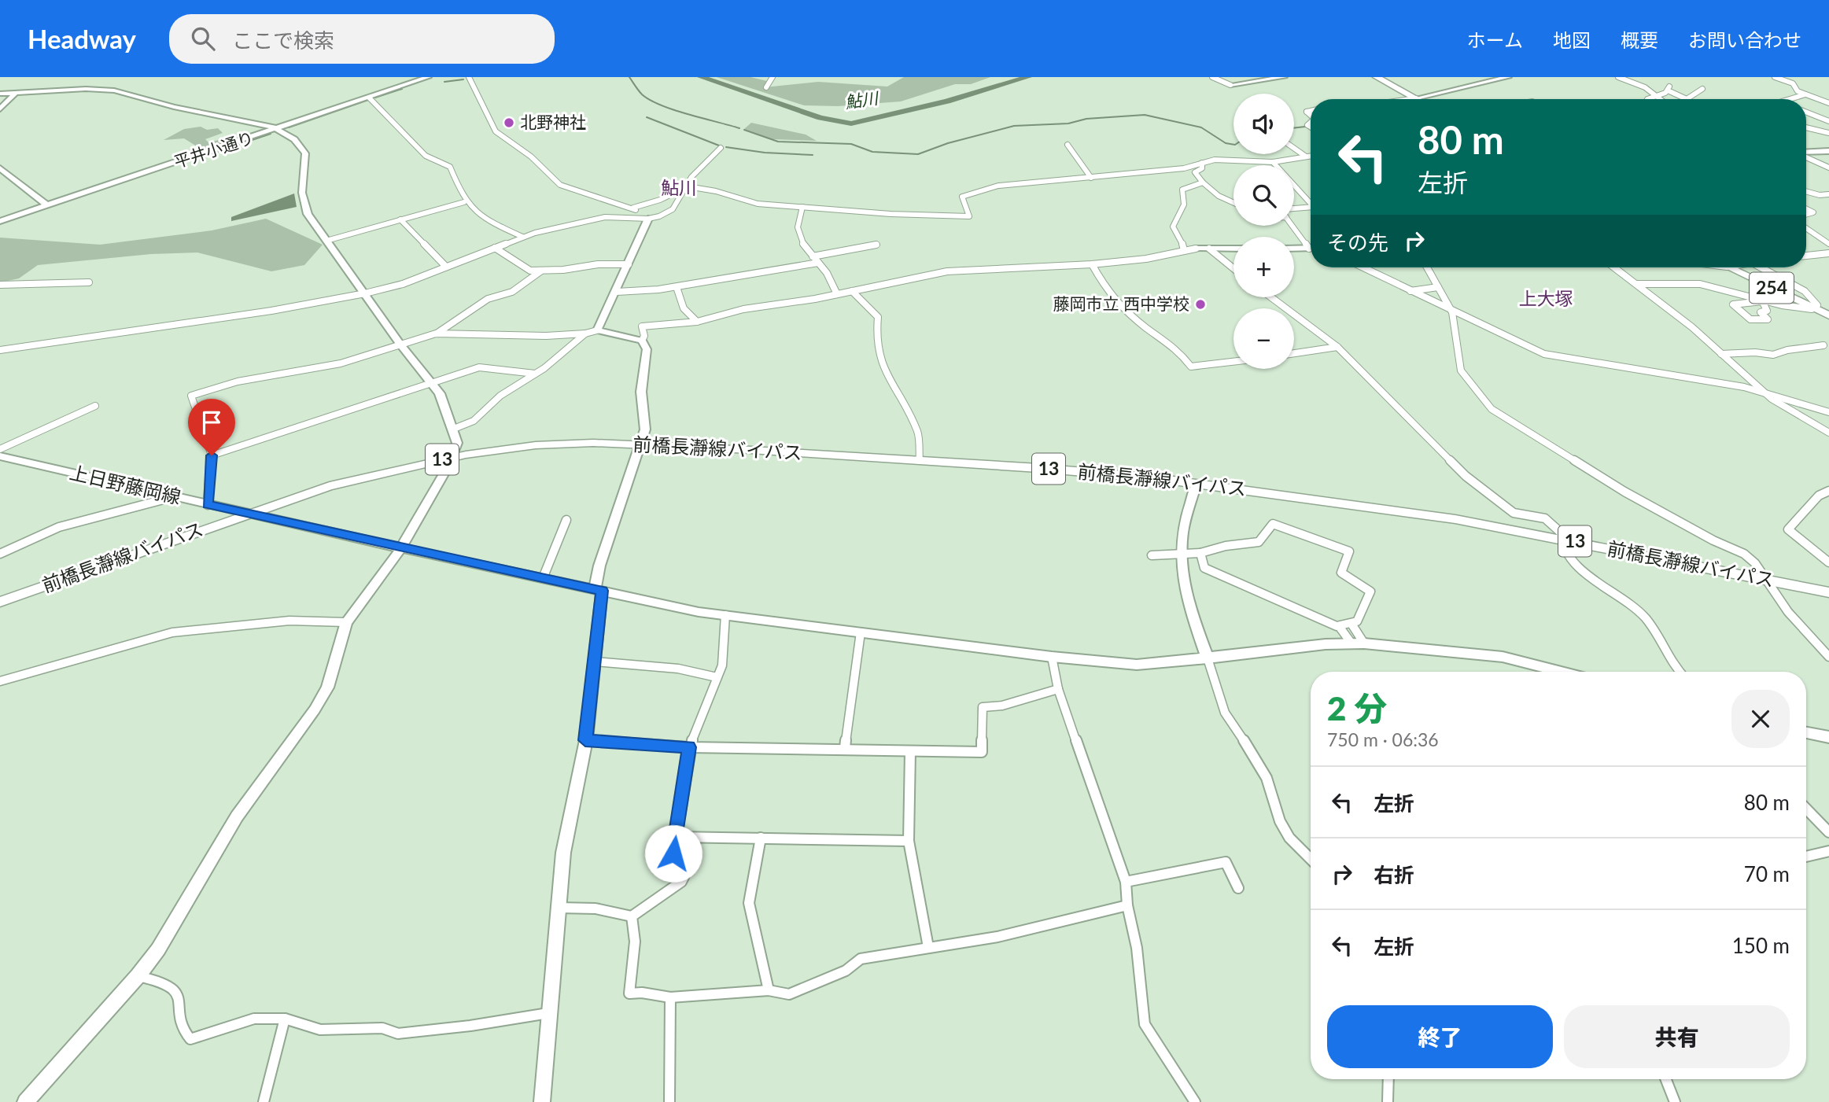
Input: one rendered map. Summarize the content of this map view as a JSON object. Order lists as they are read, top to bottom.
{
  "streets": {
    "highway": ["254"],
    "main road": ["前橋長瀞線バイパス", "13"],
    "street": ["平井小通り", "上日野藤岡線"]
  },
  "crossings": [
    ["前橋長瀞線バイパス", "上日野藤岡線"]
  ],
  "districts": ["鮎川", "上大塚"],
  "water": ["鮎川"],
  "places": ["北野神社", "藤岡市立 西中学校"],
  "page": {
    "header": "Headway",
    "search": "ここで検索",
    "nav": [
      "ホーム",
      "地図",
      "概要",
      "お問い合わせ"
    ],
    "map_buttons": ["+", "−"],
    "turn": ["80 m", "左折"],
    "then": "その先",
    "heading": ["2 分", "750 m · 06:36"],
    "list": [
      {
        "name": "左折",
        "value": "80 m"
      },
      {
        "name": "右折",
        "value": "70 m"
      },
      {
        "name": "左折",
        "value": "150 m"
      }
    ],
    "buttons": ["終了", "共有"]
  }
}
